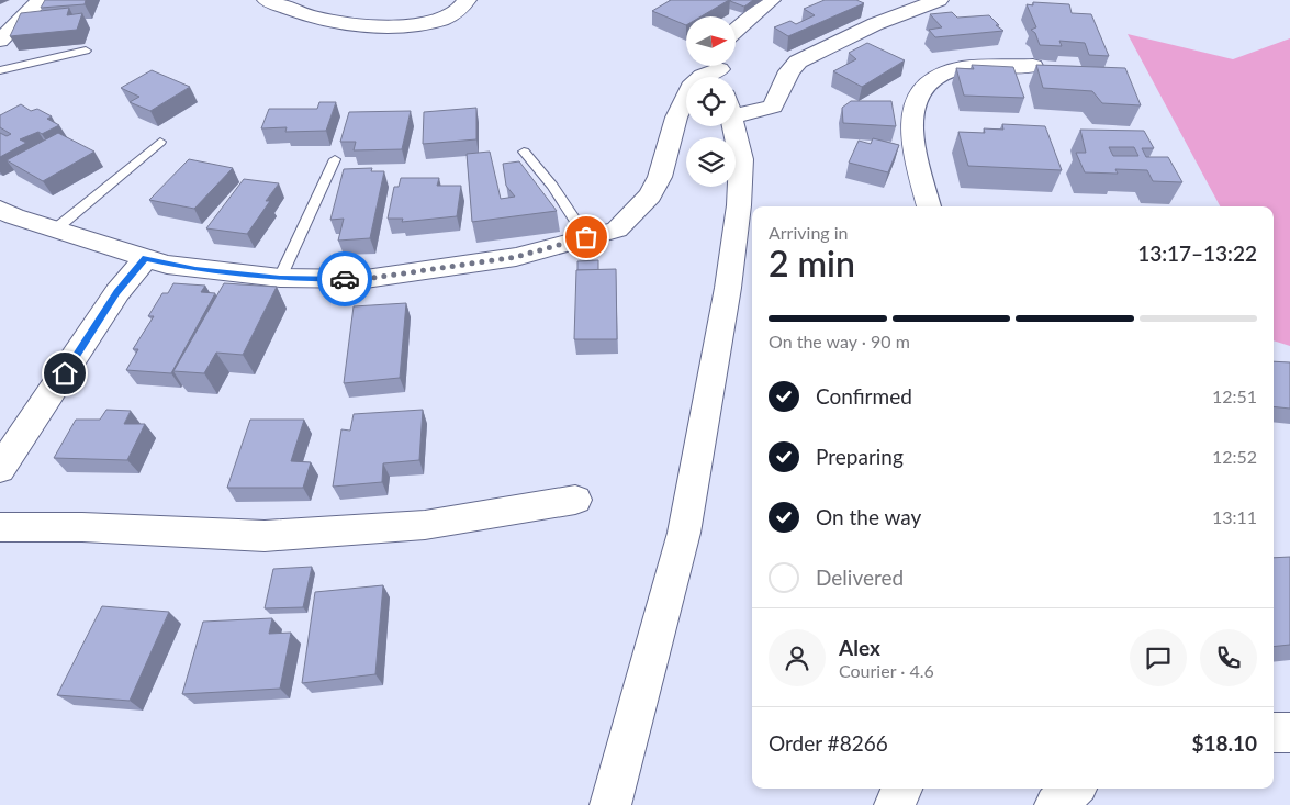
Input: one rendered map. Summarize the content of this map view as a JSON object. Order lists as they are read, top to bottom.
{
  "north": "right",
  "page": {
    "heading": ["2 min", "Arriving in", "13:17–13:22"],
    "panel": [
      "Alex",
      "Courier · 4.6",
      "Order #8266",
      "$18.10"
    ],
    "bar": "On the way · 90 m",
    "list": [
      ["Confirmed", "12:51"],
      ["Preparing", "12:52"],
      ["On the way", "13:11"],
      "Delivered"
    ]
  }
}
